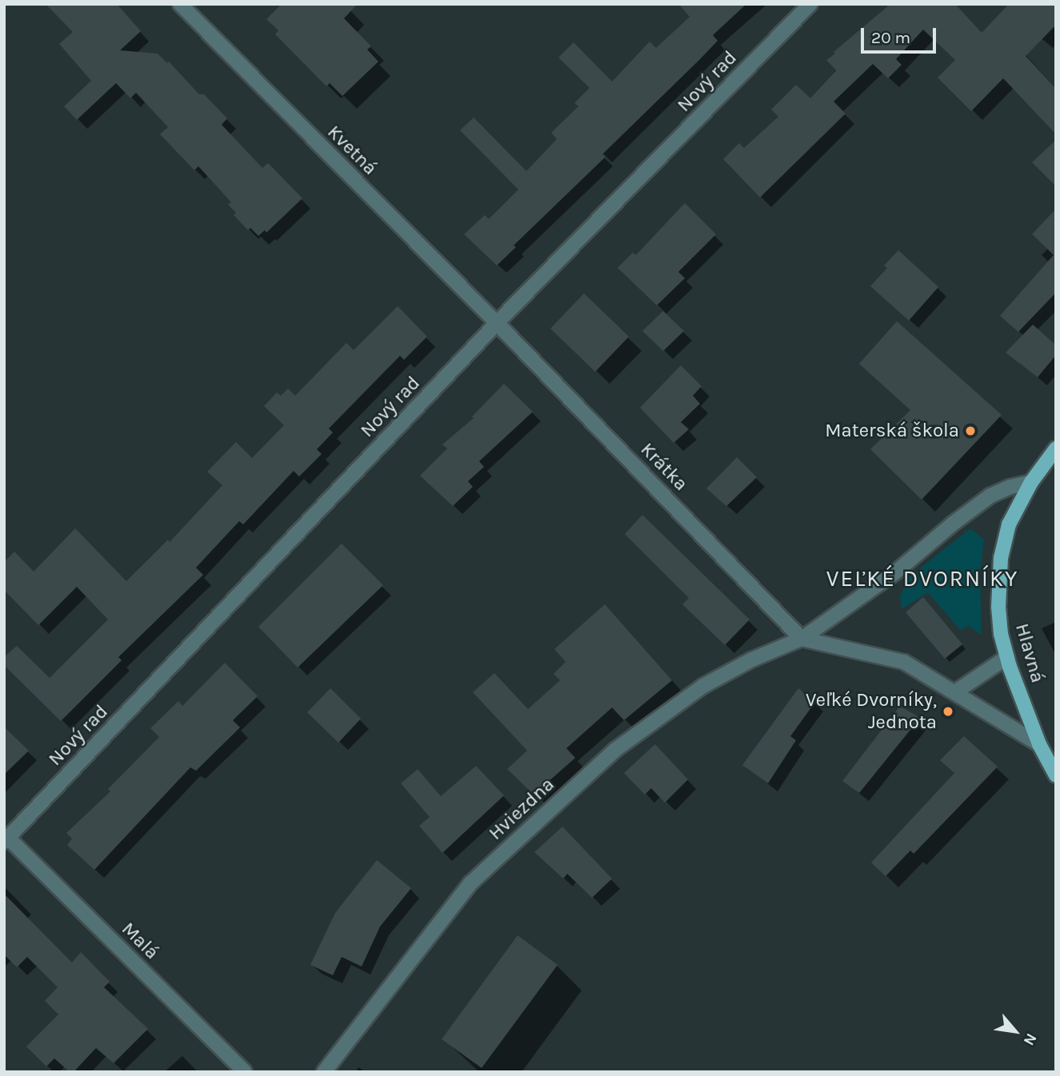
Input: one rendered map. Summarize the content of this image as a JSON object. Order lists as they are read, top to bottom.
{
  "streets": {
    "main road": ["Hlavná"],
    "street": [
      "Nový rad",
      "Kvetná",
      "Krátka",
      "Hviezdna",
      "Malá"
    ]
  },
  "crossings": [
    ["Nový rad", "Kvetná"],
    ["Nový rad", "Krátka"],
    ["Nový rad", "Malá"],
    ["Kvetná", "Krátka"],
    ["Krátka", "Hviezdna"],
    ["Hlavná", "Hviezdna"]
  ],
  "districts": ["VEĽKÉ DVORNÍKY"],
  "places": ["Materská škola", "Veľké Dvorníky, Jednota"],
  "scale_bar": "20 m",
  "north": "bottom right"
}
